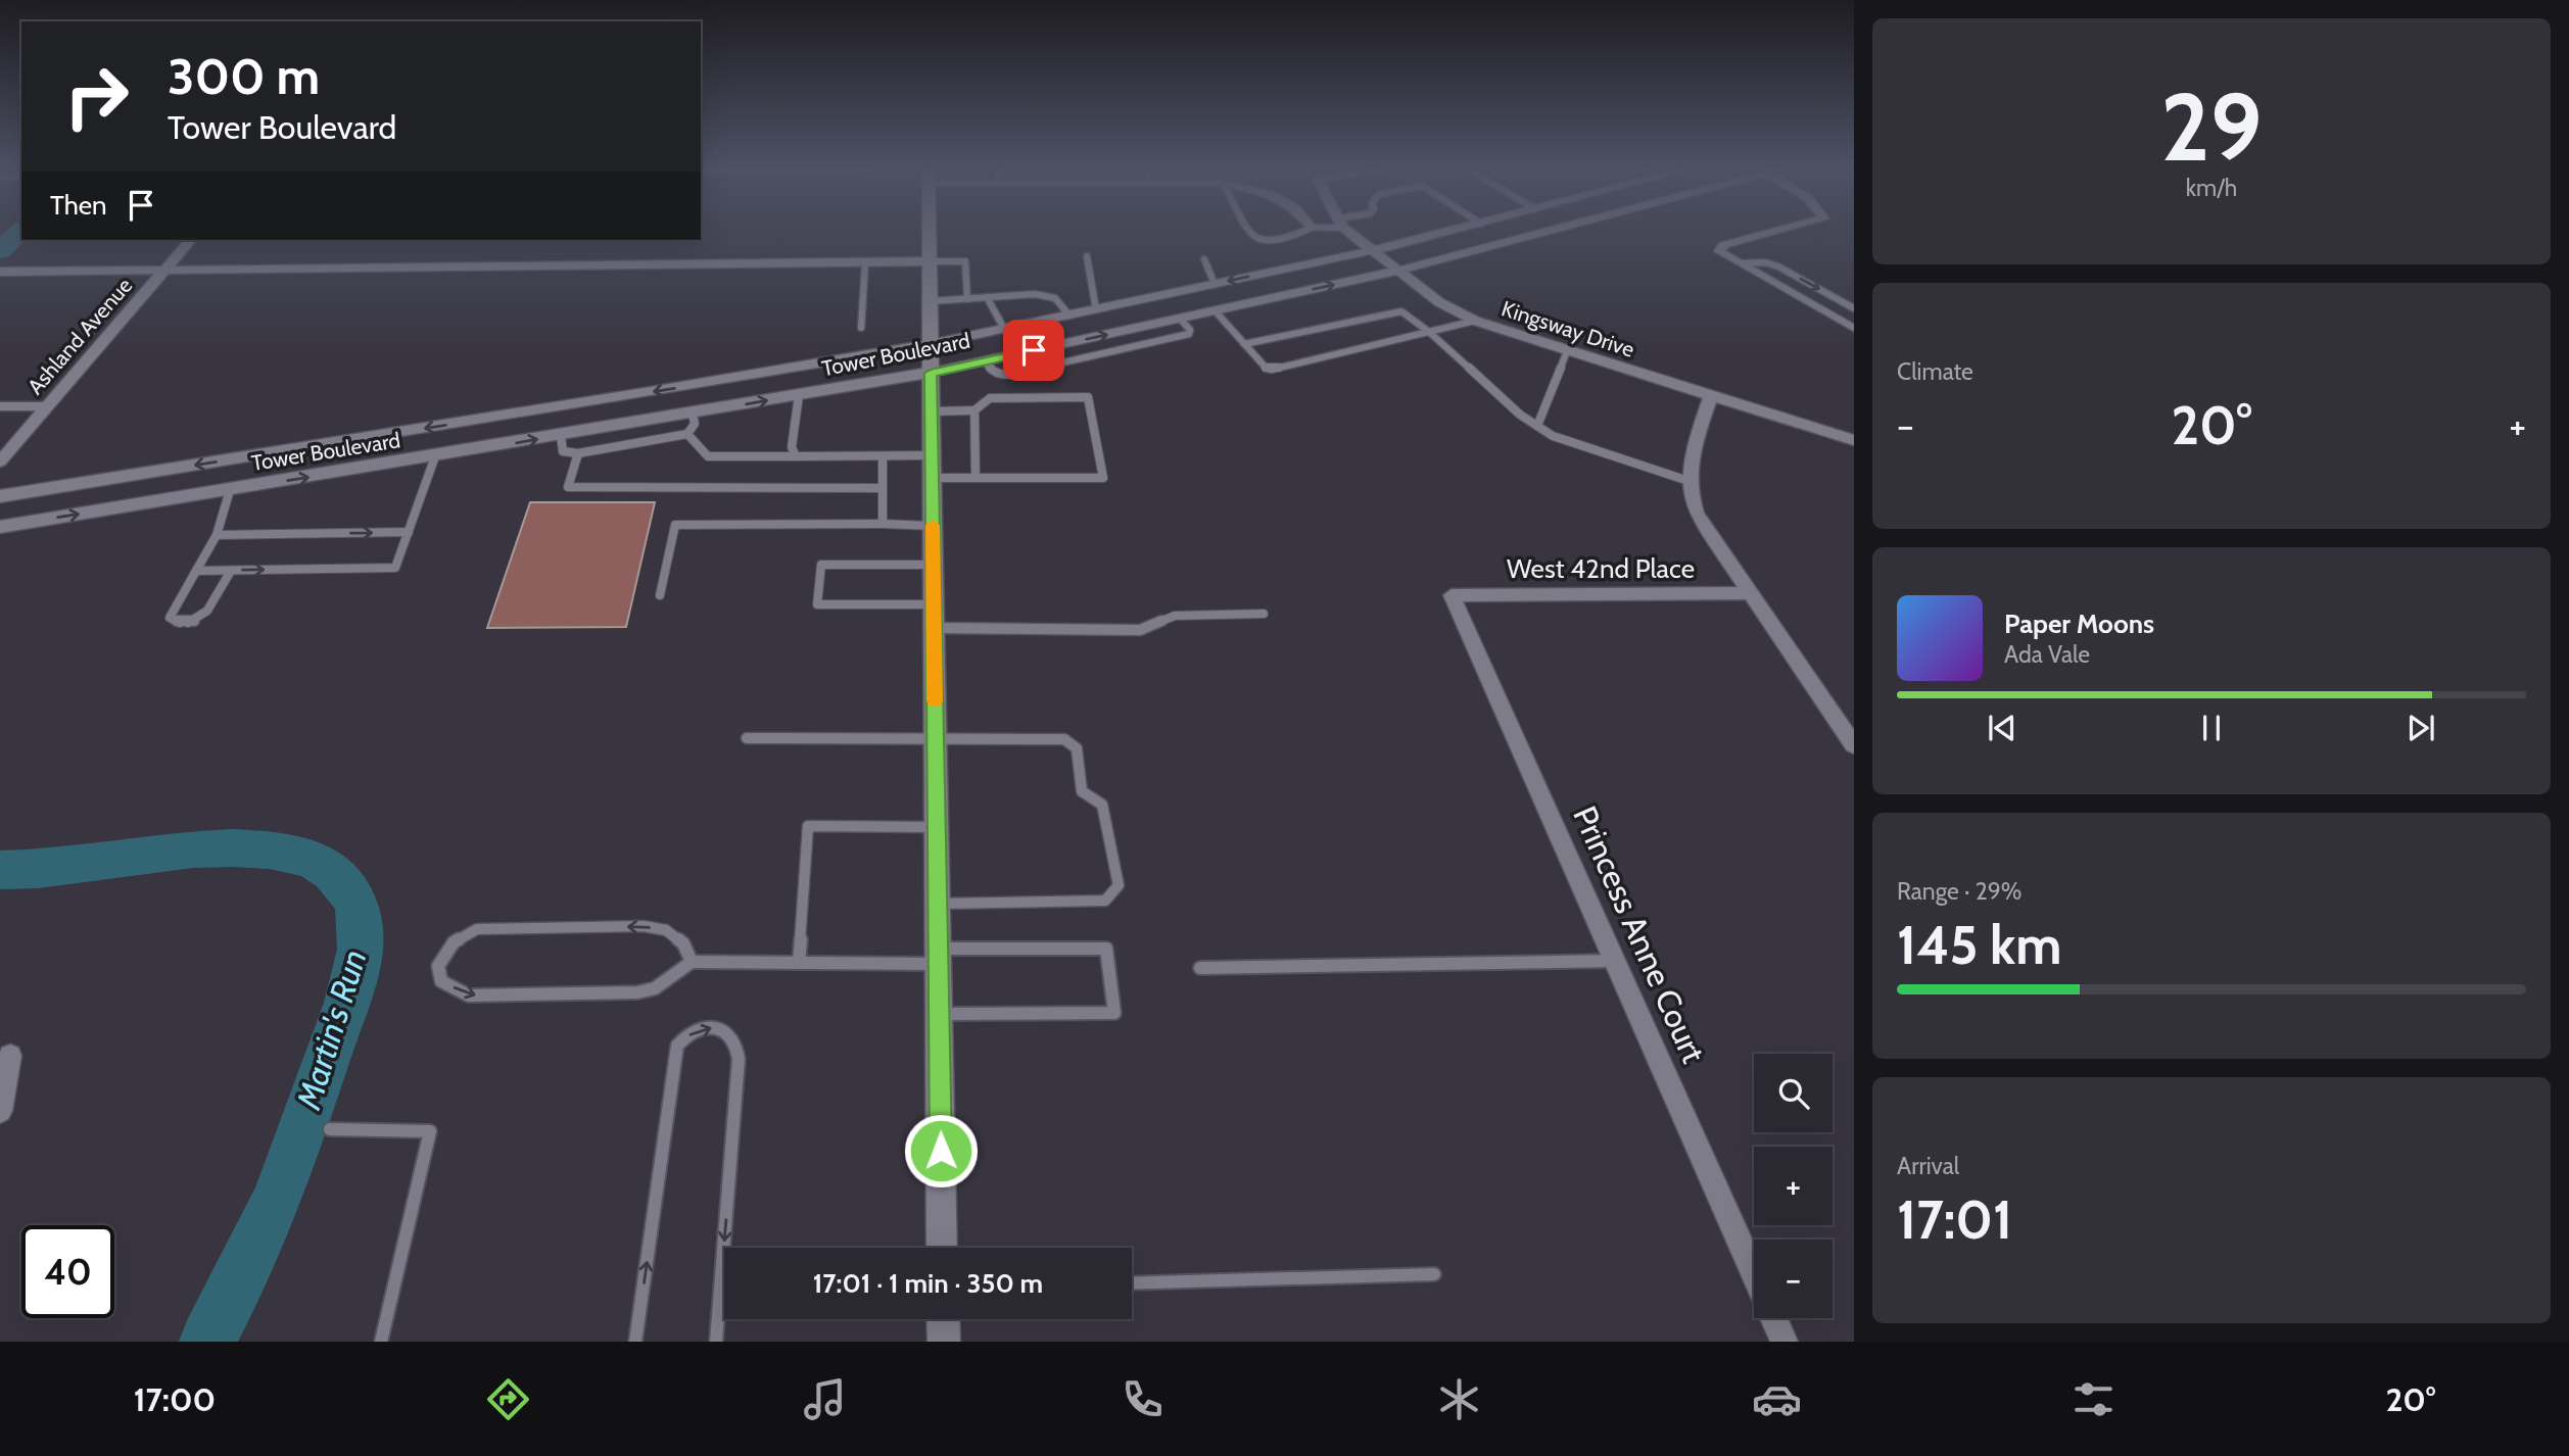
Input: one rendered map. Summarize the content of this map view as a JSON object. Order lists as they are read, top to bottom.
{
  "streets": {
    "street": [
      "Kingsway Drive",
      "Ashland Avenue",
      "Tower Boulevard",
      "West 42nd Place",
      "Princess Anne Court"
    ]
  },
  "crossings": [
    ["Kingsway Drive", "Tower Boulevard"],
    ["West 42nd Place", "Princess Anne Court"]
  ],
  "water": ["Martin's Run"],
  "page": {
    "tile": [
      ["29", "km/h"],
      "Climate",
      ["Range · 29%", "145 km"],
      ["Arrival", "17:01"]
    ],
    "turn": ["300 m", "Tower Boulevard"],
    "then": "Then",
    "heat": ["−", "20°", "+"],
    "song": ["Paper Moons", "Ada Vale"],
    "map_buttons": ["+", "−"],
    "limit": "40",
    "trip": "17:01 · 1 min · 350 m",
    "tabs": ["17:00", "20°"]
  }
}
